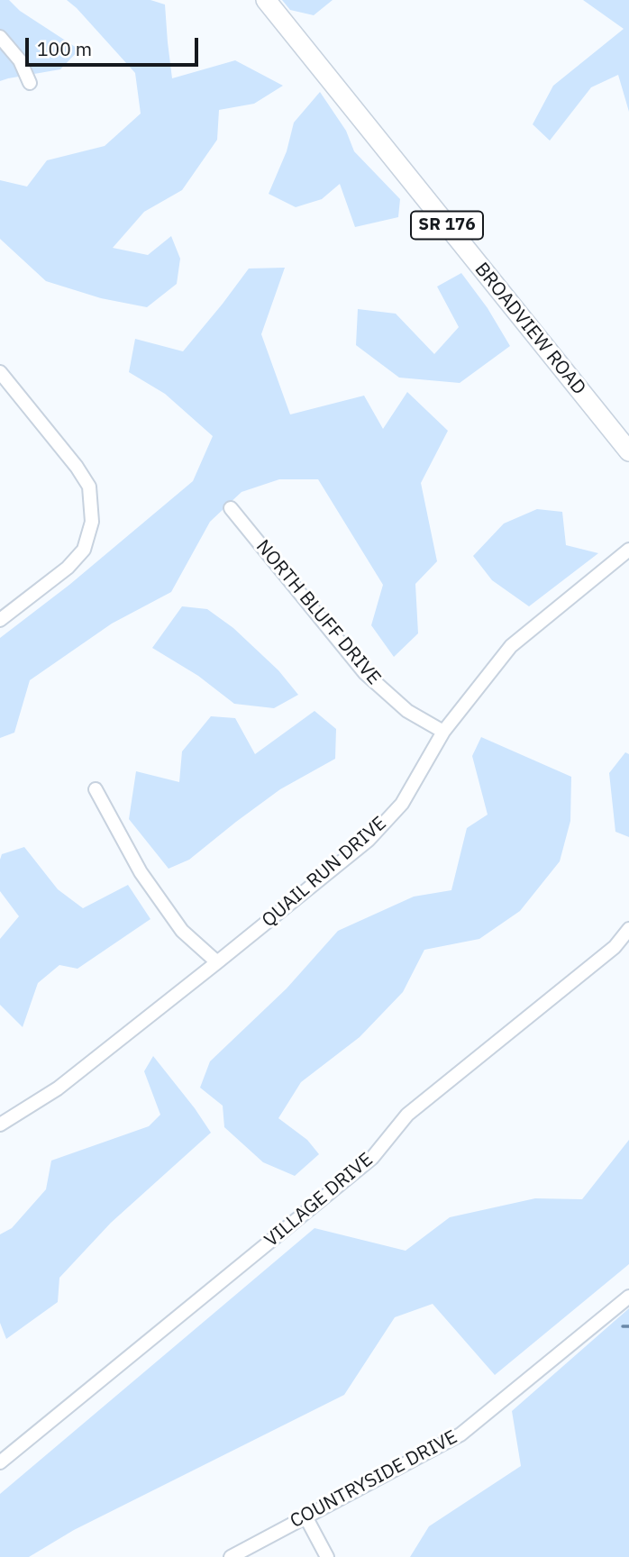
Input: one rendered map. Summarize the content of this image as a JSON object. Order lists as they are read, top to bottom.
{
  "streets": {
    "main road": ["SR 176", "BROADVIEW ROAD"],
    "street": [
      "NORTH BLUFF DRIVE",
      "QUAIL RUN DRIVE",
      "VILLAGE DRIVE",
      "COUNTRYSIDE DRIVE"
    ]
  },
  "crossings": [
    ["NORTH BLUFF DRIVE", "QUAIL RUN DRIVE"]
  ],
  "scale_bar": "100 m"
}
